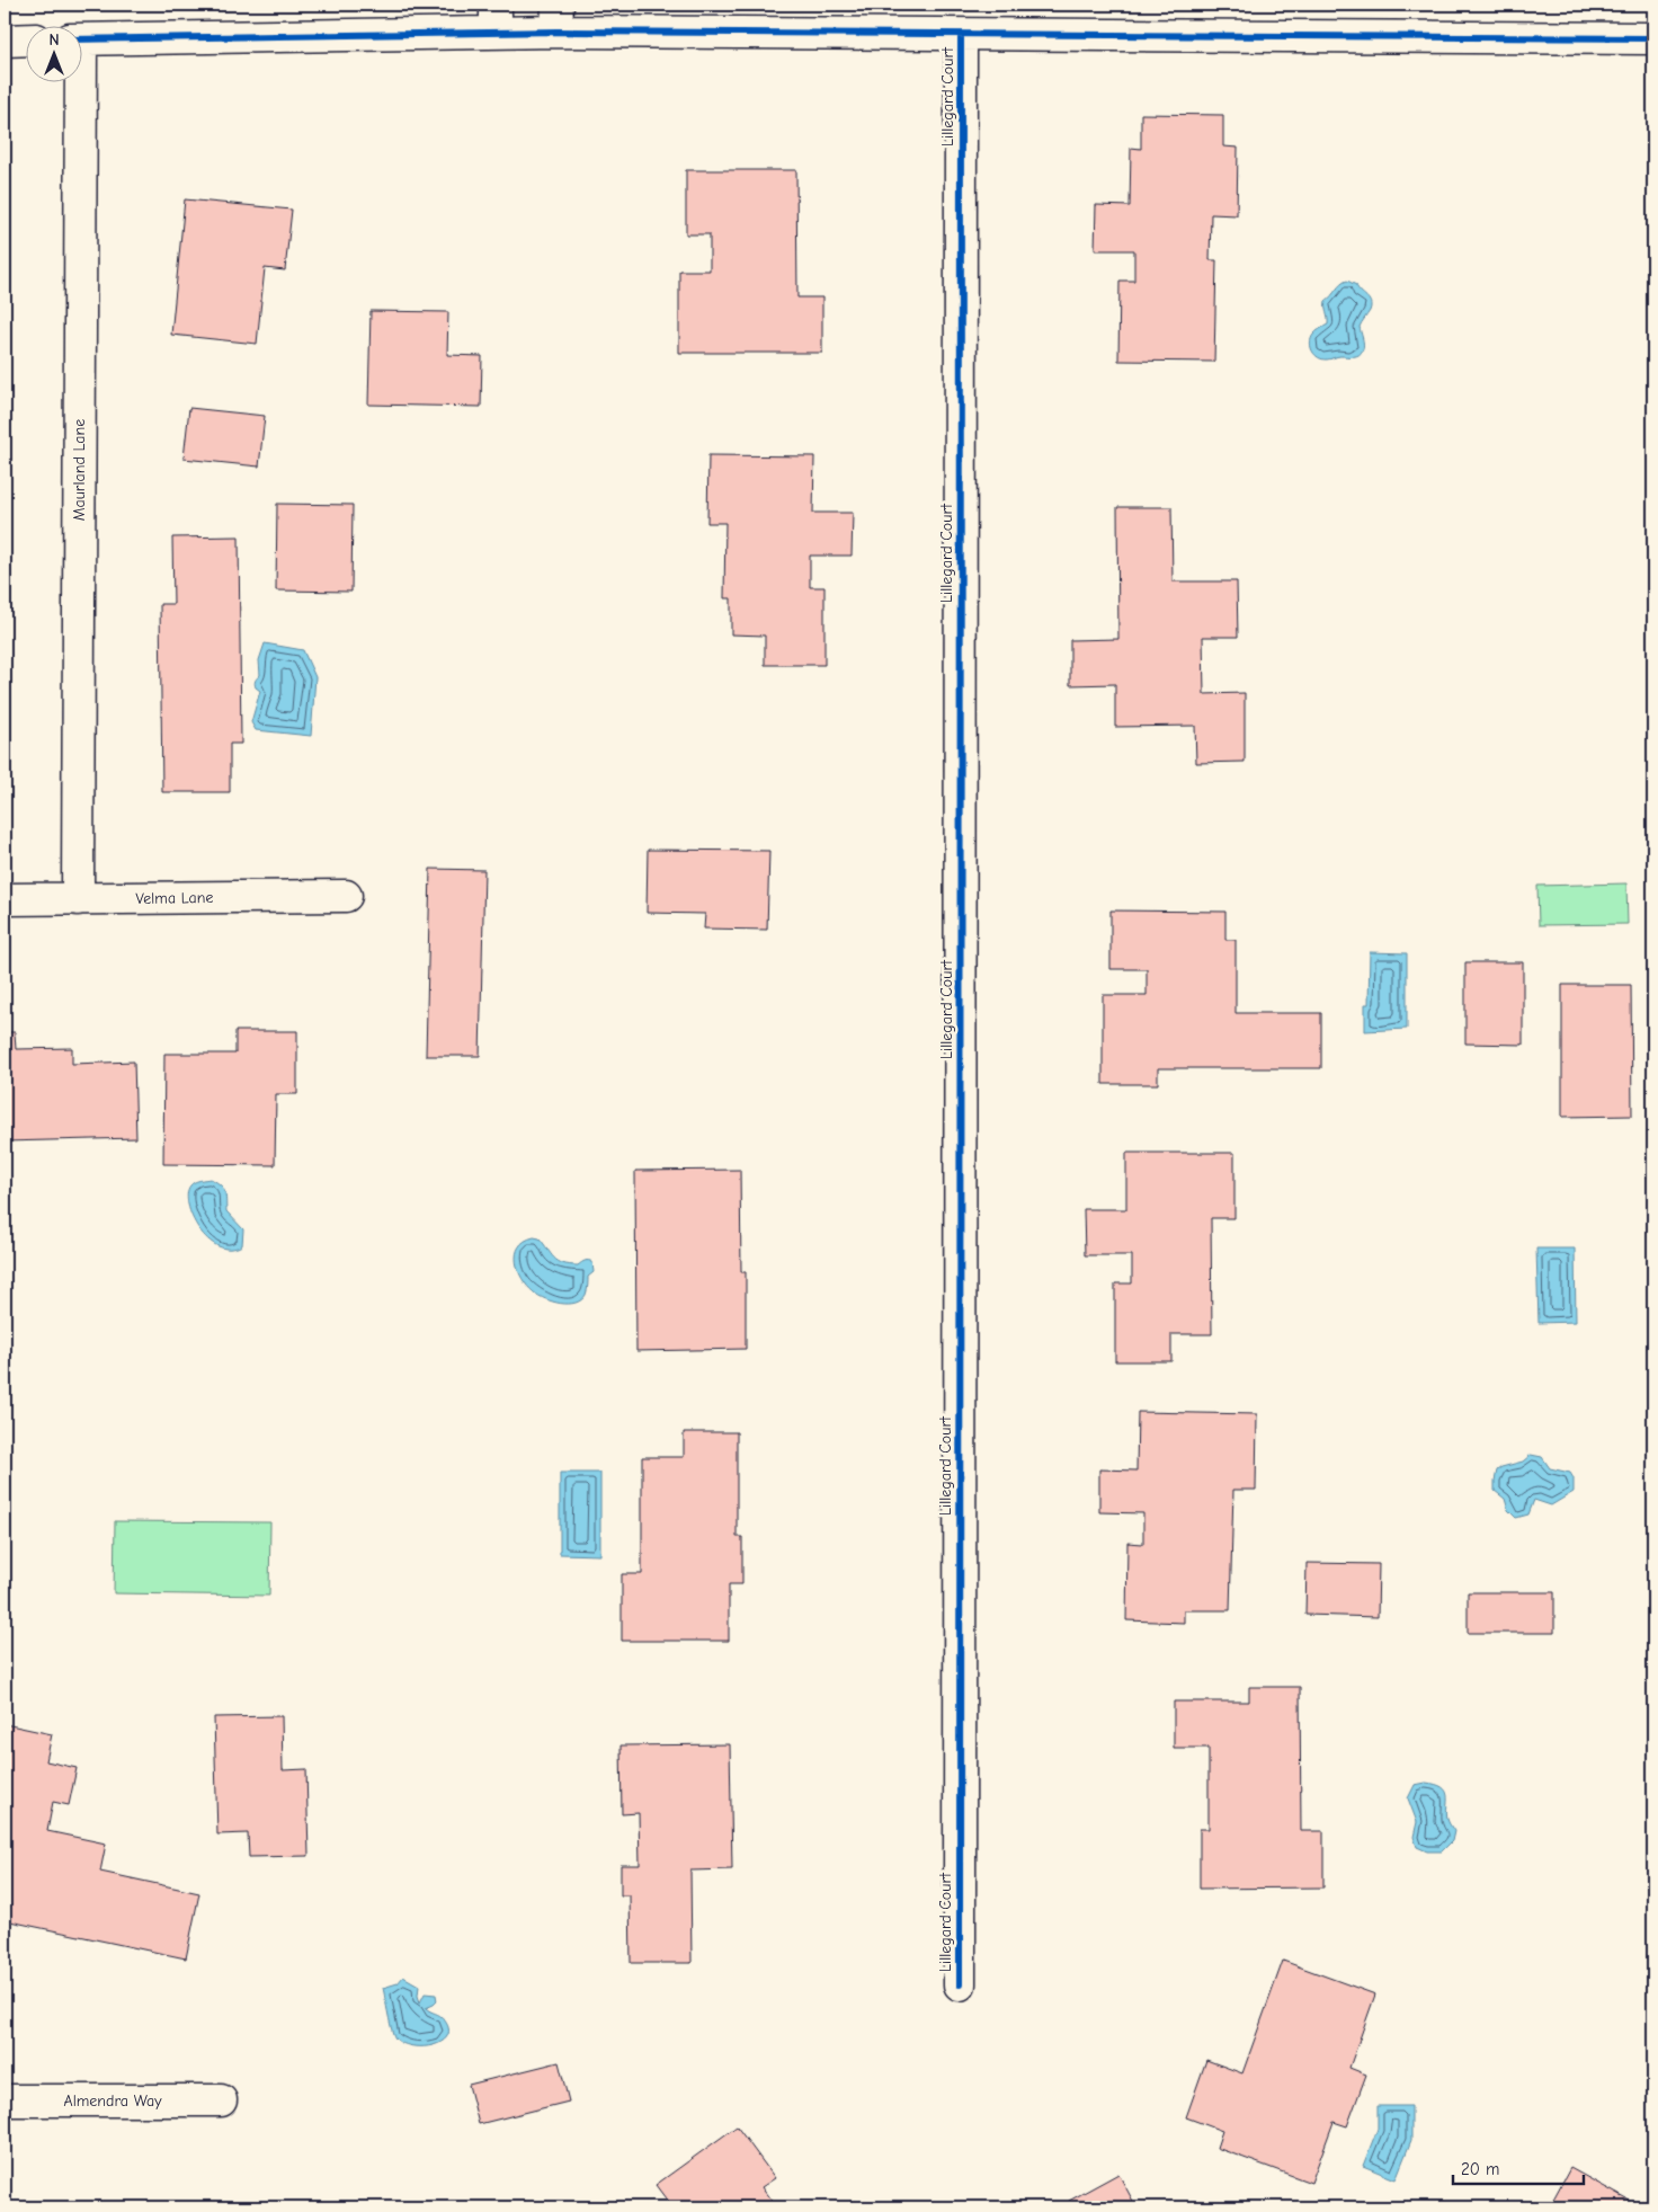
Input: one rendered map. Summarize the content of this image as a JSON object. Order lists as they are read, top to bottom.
{
  "streets": {
    "street": [
      "Lillegard Court",
      "Maurland Lane",
      "Velma Lane",
      "Almendra Way"
    ]
  },
  "crossings": [
    ["Maurland Lane", "Velma Lane"]
  ],
  "scale_bar": "20 m",
  "north": "top"
}
